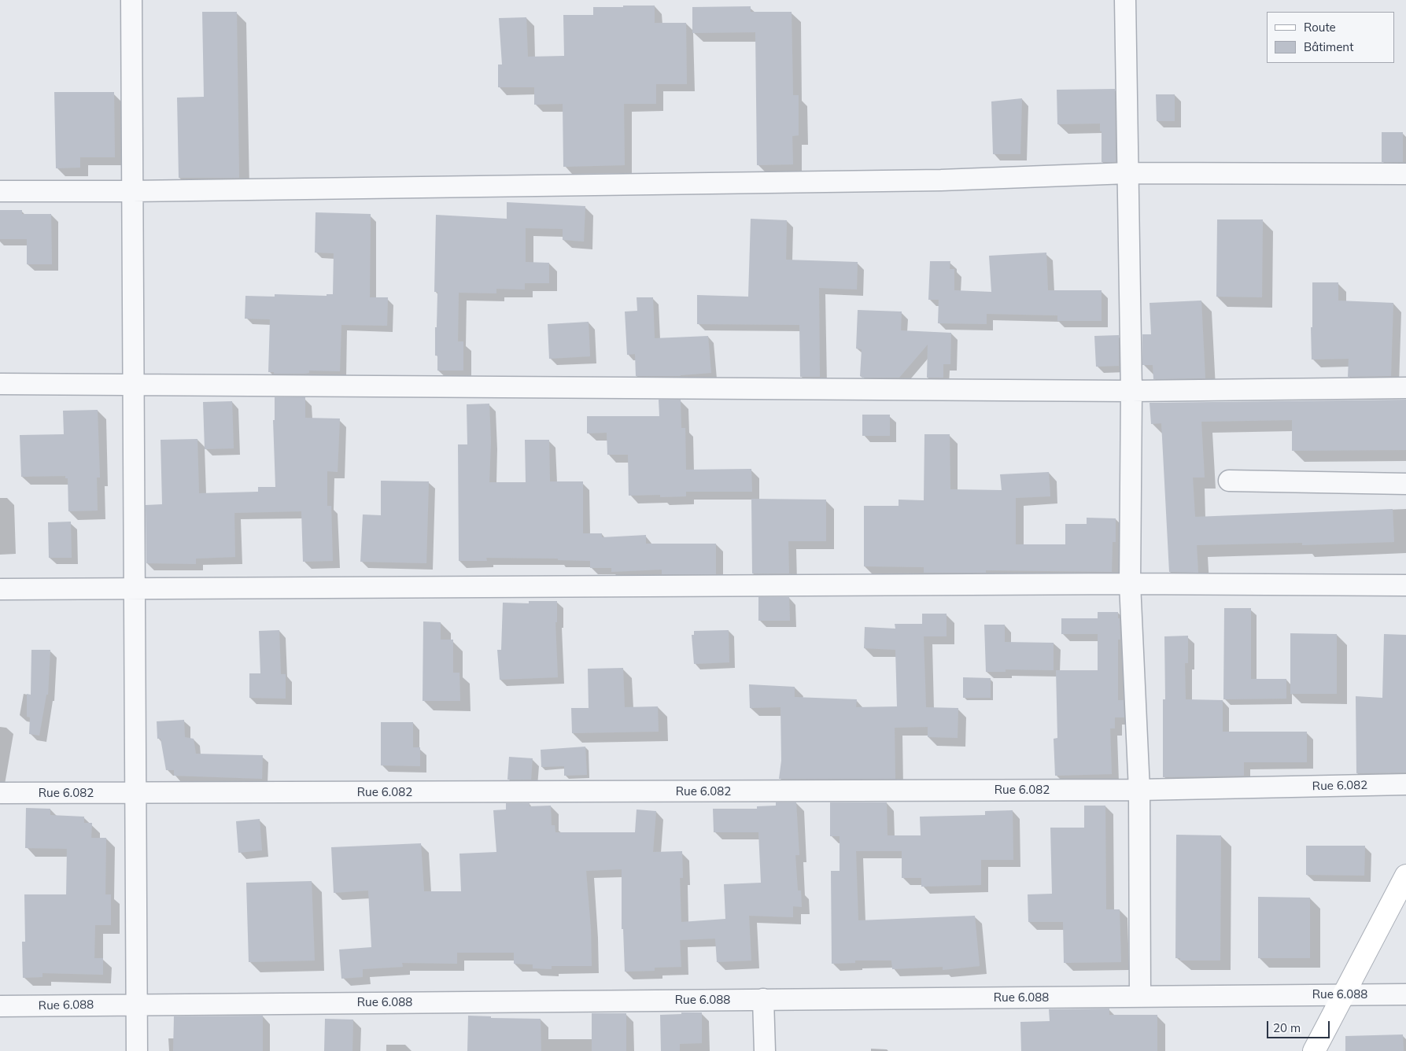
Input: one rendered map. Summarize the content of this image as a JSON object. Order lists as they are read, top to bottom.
{
  "streets": {
    "street": ["Rue 6.082", "Rue 6.088"]
  },
  "legend": ["Route", "Bâtiment"],
  "scale_bar": "20 m"
}
